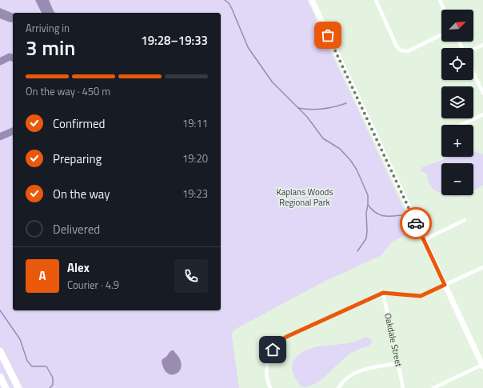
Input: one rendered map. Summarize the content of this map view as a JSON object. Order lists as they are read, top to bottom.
{
  "streets": {
    "street": ["Oakdale Street"]
  },
  "parks": ["Kaplans Woods Regional Park"],
  "north": "top right",
  "page": {
    "map_buttons": ["+", "−"],
    "heading": ["3 min", "Arriving in", "19:28–19:33"],
    "panel": ["Alex", "Courier · 4.9"],
    "bar": "On the way · 450 m",
    "list": [
      ["Confirmed", "19:11"],
      ["Preparing", "19:20"],
      ["On the way", "19:23"],
      "Delivered"
    ],
    "round": "A"
  }
}
